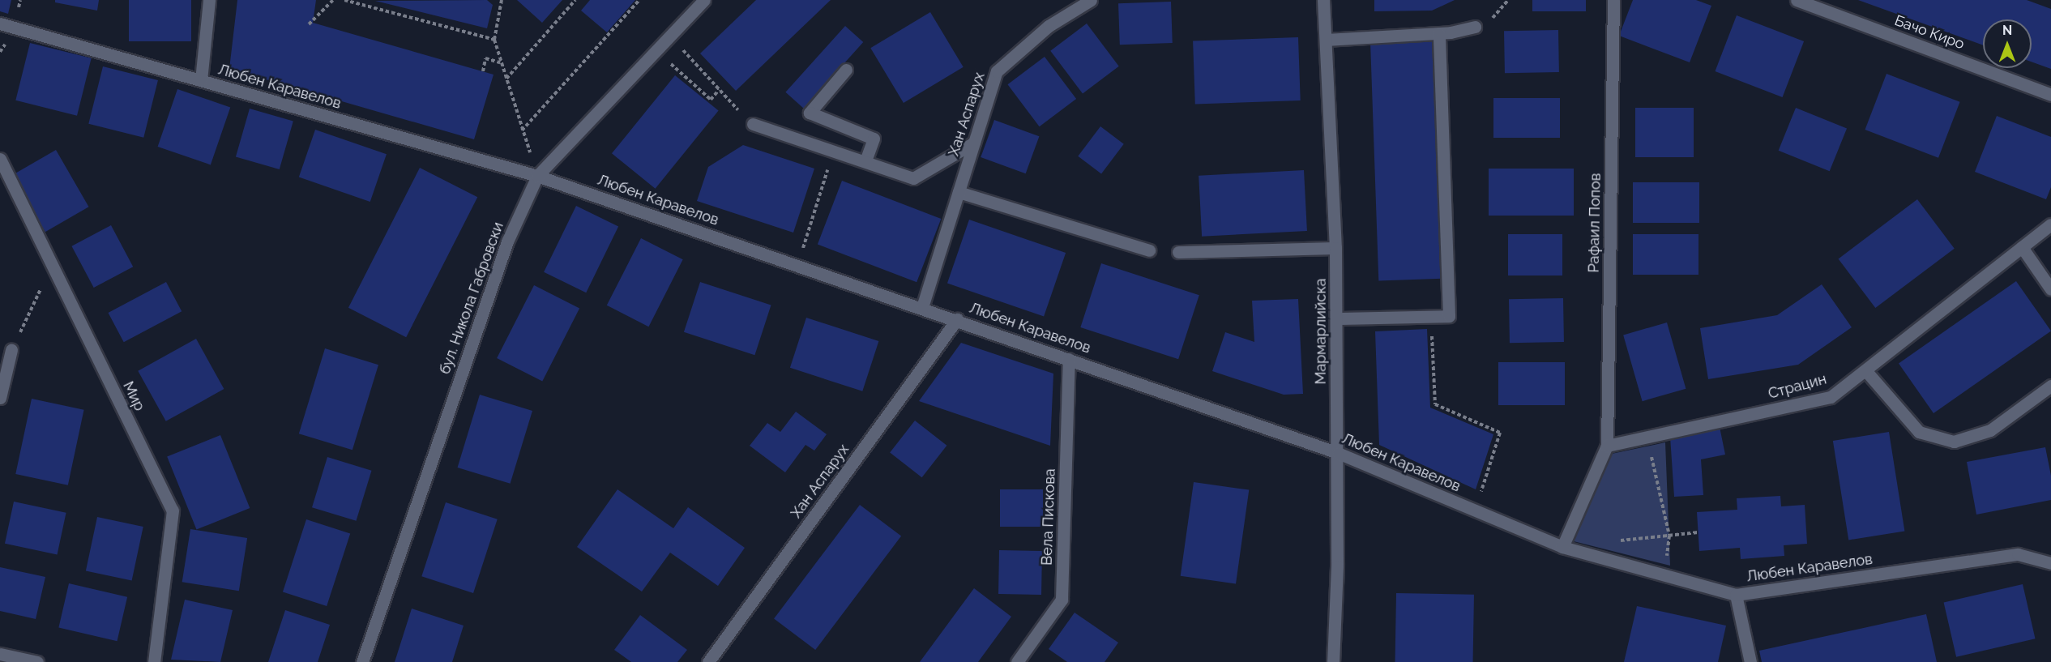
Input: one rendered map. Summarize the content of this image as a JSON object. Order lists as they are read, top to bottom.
{
  "streets": {
    "street": [
      "Бачо Киро",
      "Любен Каравелов",
      "Хан Аспарух",
      "Рафаил Попов",
      "бул. Никола Габровски",
      "Мармарлийска",
      "Страцин",
      "Мир",
      "Вела Пискова"
    ]
  },
  "crossings": [
    ["Любен Каравелов", "Хан Аспарух"],
    ["Любен Каравелов", "бул. Никола Габровски"],
    ["Любен Каравелов", "Мармарлийска"],
    ["Любен Каравелов", "Вела Пискова"],
    ["Рафаил Попов", "Страцин"]
  ],
  "north": "top"
}
